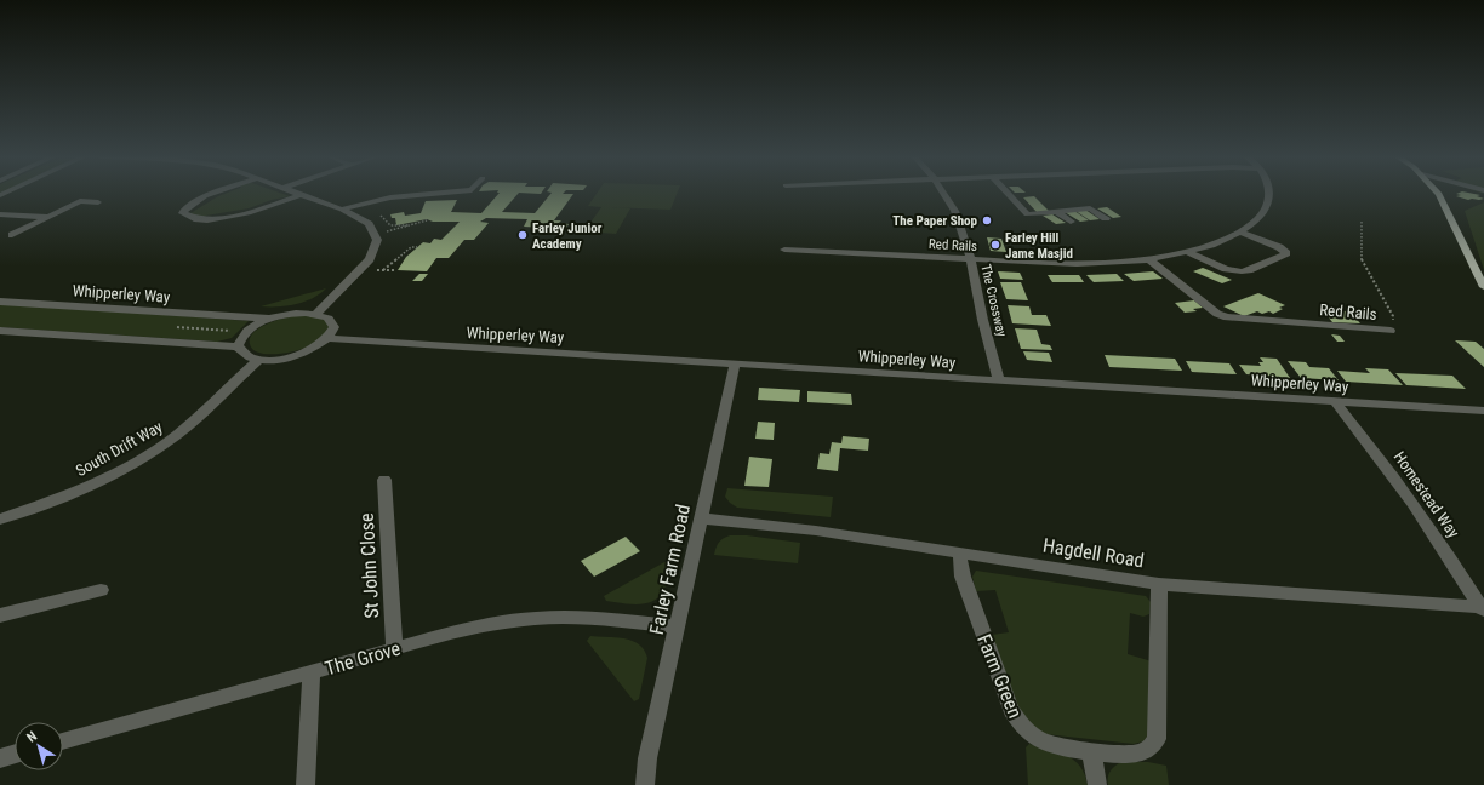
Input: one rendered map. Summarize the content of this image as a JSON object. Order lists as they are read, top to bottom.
{
  "streets": {
    "street": [
      "Red Rails",
      "Whipperley Way",
      "The Crossway",
      "South Drift Way",
      "Homestead Way",
      "Hagdell Road",
      "St John Close",
      "Farley Farm Road",
      "The Grove",
      "Farm Green"
    ]
  },
  "crossings": [
    ["Red Rails", "The Crossway"],
    ["Whipperley Way", "The Crossway"],
    ["Whipperley Way", "Homestead Way"],
    ["Whipperley Way", "Farley Farm Road"],
    ["Homestead Way", "Hagdell Road"],
    ["Hagdell Road", "Farley Farm Road"],
    ["Hagdell Road", "Farm Green"],
    ["St John Close", "The Grove"],
    ["Farley Farm Road", "The Grove"]
  ],
  "places": ["The Paper Shop", "Farley Junior Academy", "Farley Hill Jame Masjid"],
  "north": "top left"
}
